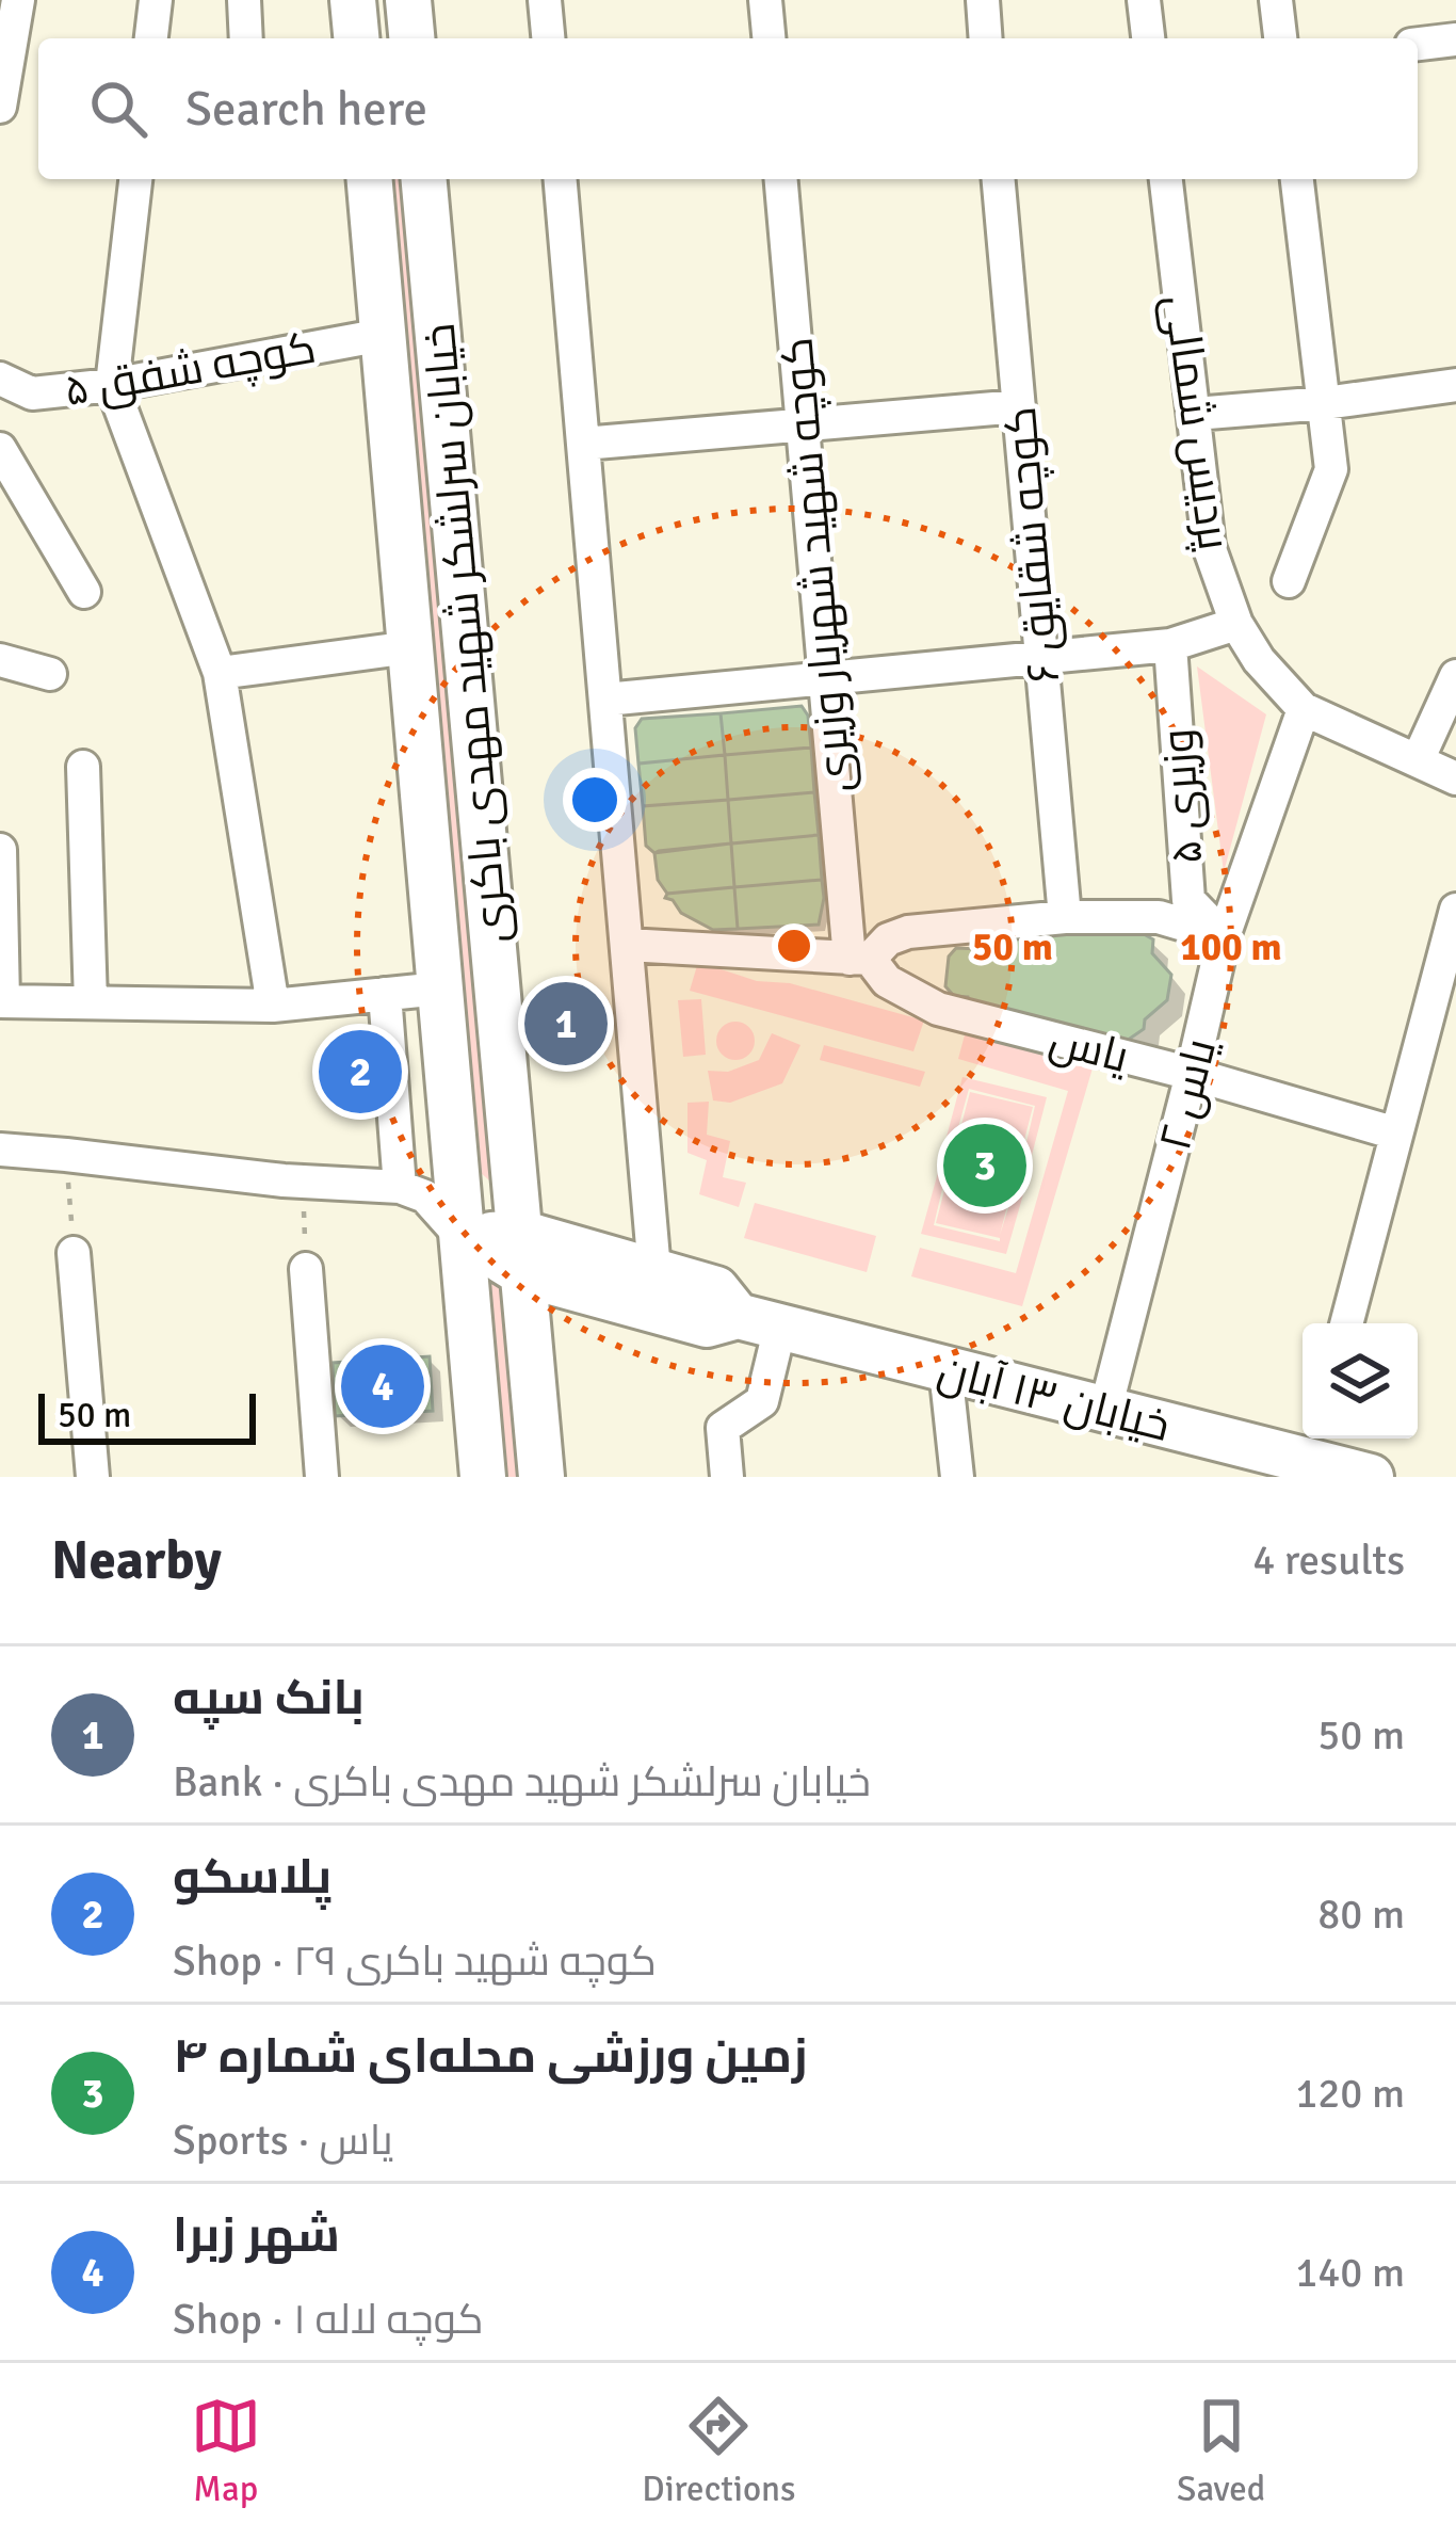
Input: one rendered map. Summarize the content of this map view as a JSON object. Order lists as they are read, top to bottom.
{
  "streets": {
    "main road": ["خیابان سرلشکر شهید مهدی باکری", "خیابان ۱۳ آبان"],
    "street": [
      "کوچه شفق ۵",
      "پردیس شمالی",
      "کوچه شقایق ۶",
      "کوچه شهید شهریار وزیری",
      "وزیری ۵",
      "یاس",
      "یاس ۲"
    ]
  },
  "crossings": [
    ["کوچه شفق ۵", "خیابان سرلشکر شهید مهدی باکری"],
    ["پردیس شمالی", "یاس ۲"],
    ["کوچه شقایق ۶", "وزیری ۵"],
    ["کوچه شهید شهریار وزیری", "وزیری ۵"],
    ["کوچه شهید شهریار وزیری", "یاس"],
    ["خیابان سرلشکر شهید مهدی باکری", "خیابان ۱۳ آبان"],
    ["وزیری ۵", "یاس"],
    ["وزیری ۵", "یاس ۲"],
    ["یاس", "یاس ۲"],
    ["یاس ۲", "خیابان ۱۳ آبان"]
  ],
  "scale_bar": "50 m",
  "page": {
    "search": "Search here",
    "pins": [
      "1",
      "2",
      "3",
      "4"
    ],
    "scale": "50 m",
    "heading": ["Nearby", "4 results"],
    "list": [
      {
        "mark": "1",
        "name": "بانک سپه",
        "note": "Bank · خیابان سرلشکر شهید مهدی باکری",
        "value": "50 m"
      },
      {
        "mark": "2",
        "name": "پلاسکو",
        "note": "Shop · کوچه شهید باکری ۲۹",
        "value": "80 m"
      },
      {
        "mark": "3",
        "name": "زمین ورزشی محله‌ای شماره ۴",
        "note": "Sports · یاس",
        "value": "120 m"
      },
      {
        "mark": "4",
        "name": "شهر زبرا",
        "note": "Shop · کوچه لاله ۱",
        "value": "140 m"
      }
    ],
    "nav": ["Map", "Directions", "Saved"]
  },
  "rings": ["50 m", "100 m"]
}
